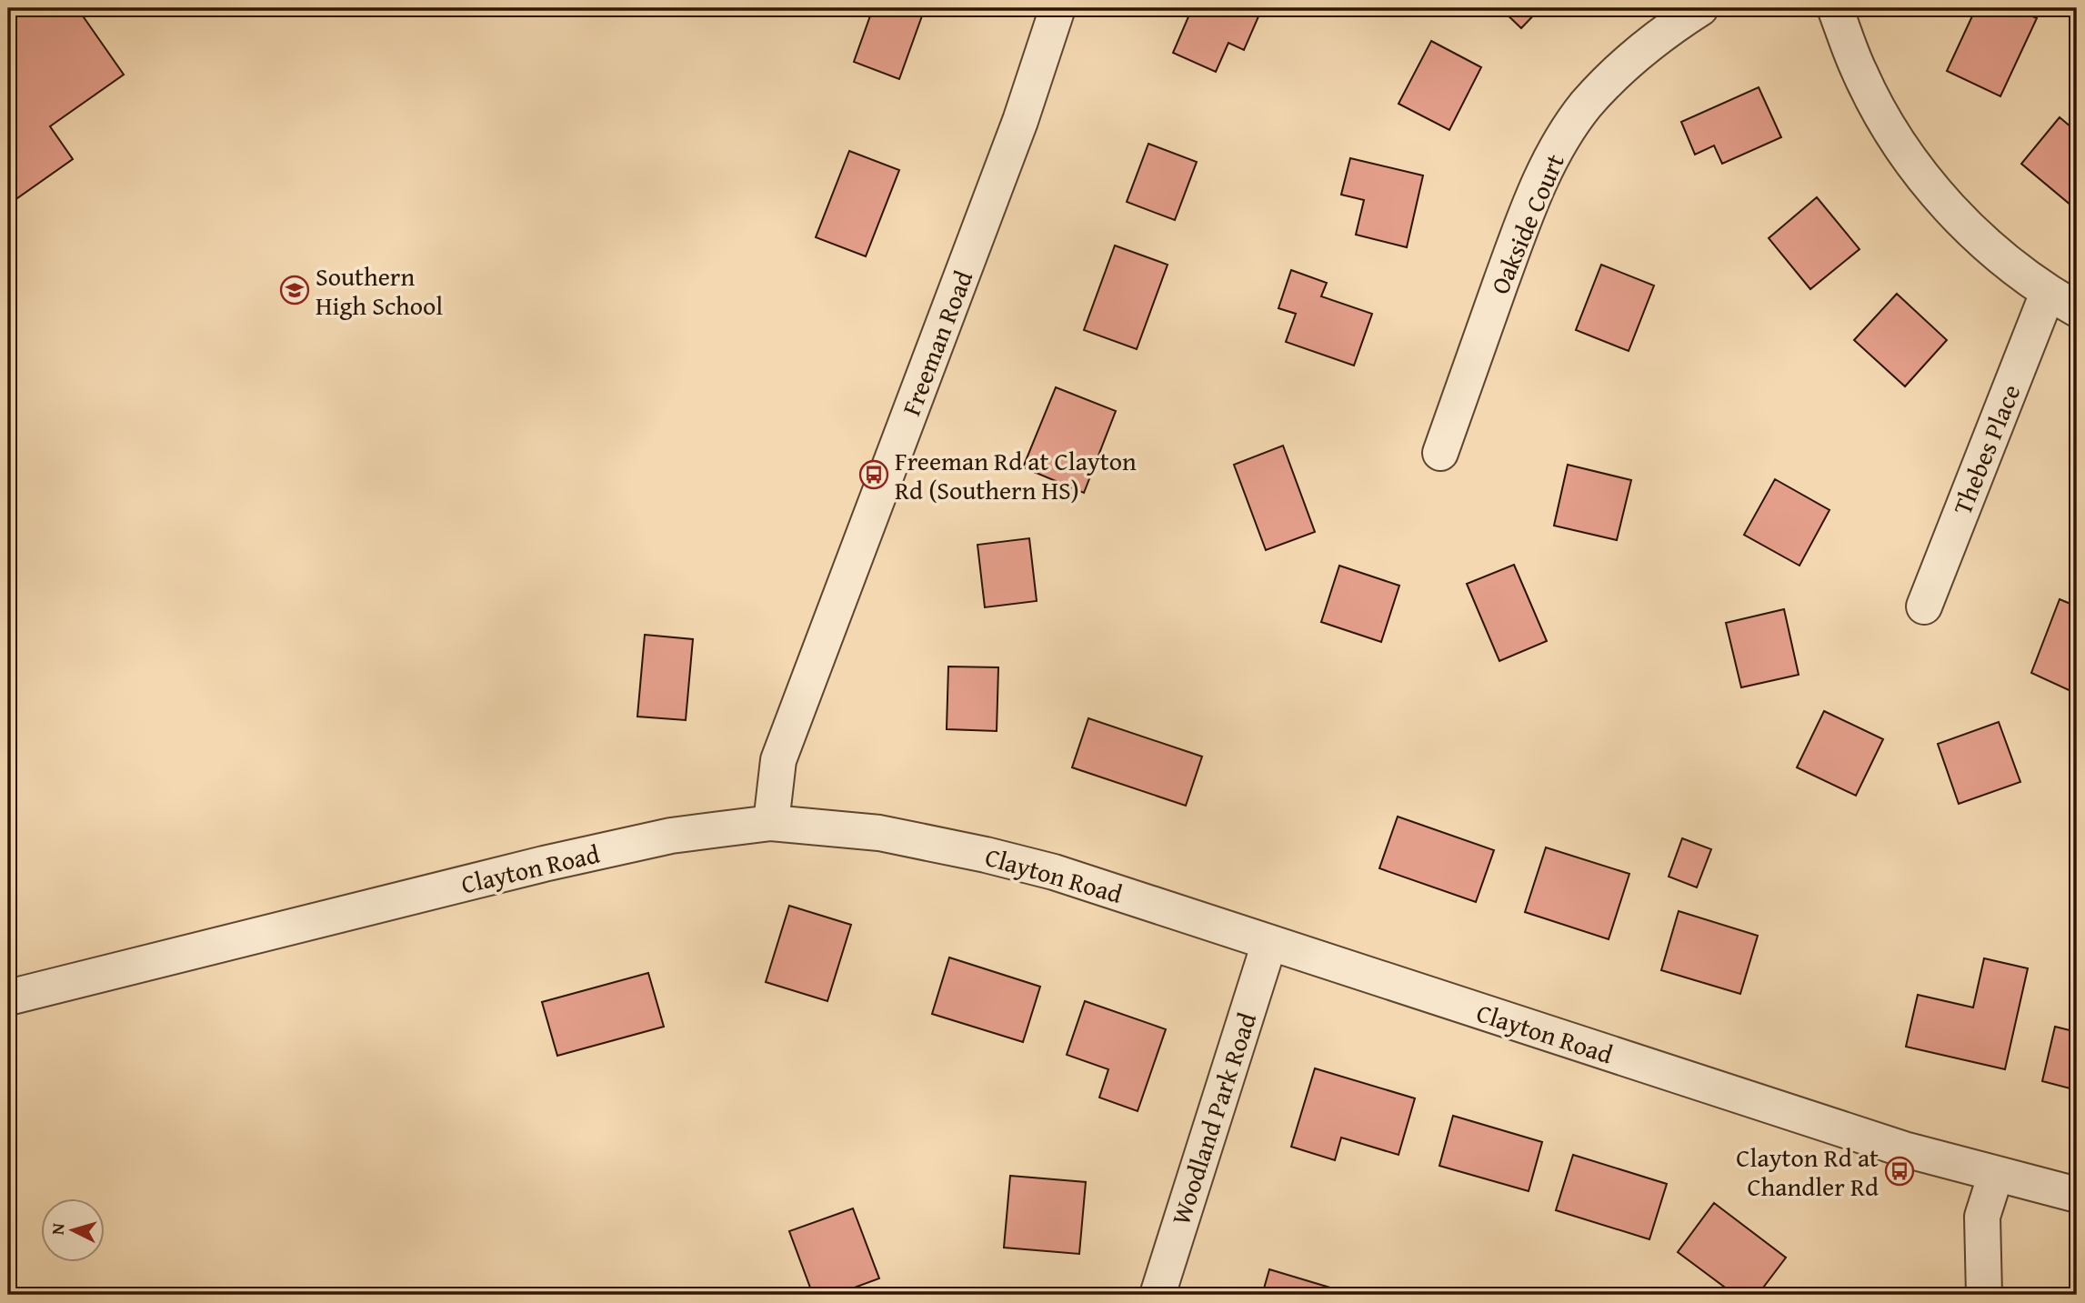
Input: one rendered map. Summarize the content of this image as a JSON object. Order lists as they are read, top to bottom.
{
  "streets": {
    "street": [
      "Oakside Court",
      "Freeman Road",
      "Thebes Place",
      "Clayton Road",
      "Woodland Park Road"
    ]
  },
  "crossings": [
    ["Freeman Road", "Clayton Road"],
    ["Clayton Road", "Woodland Park Road"]
  ],
  "places": {
    "school or university": ["Southern High School"],
    "bus stop": ["Freeman Rd at Clayton Rd (Southern HS)", "Clayton Rd at Chandler Rd"]
  },
  "north": "left"
}
